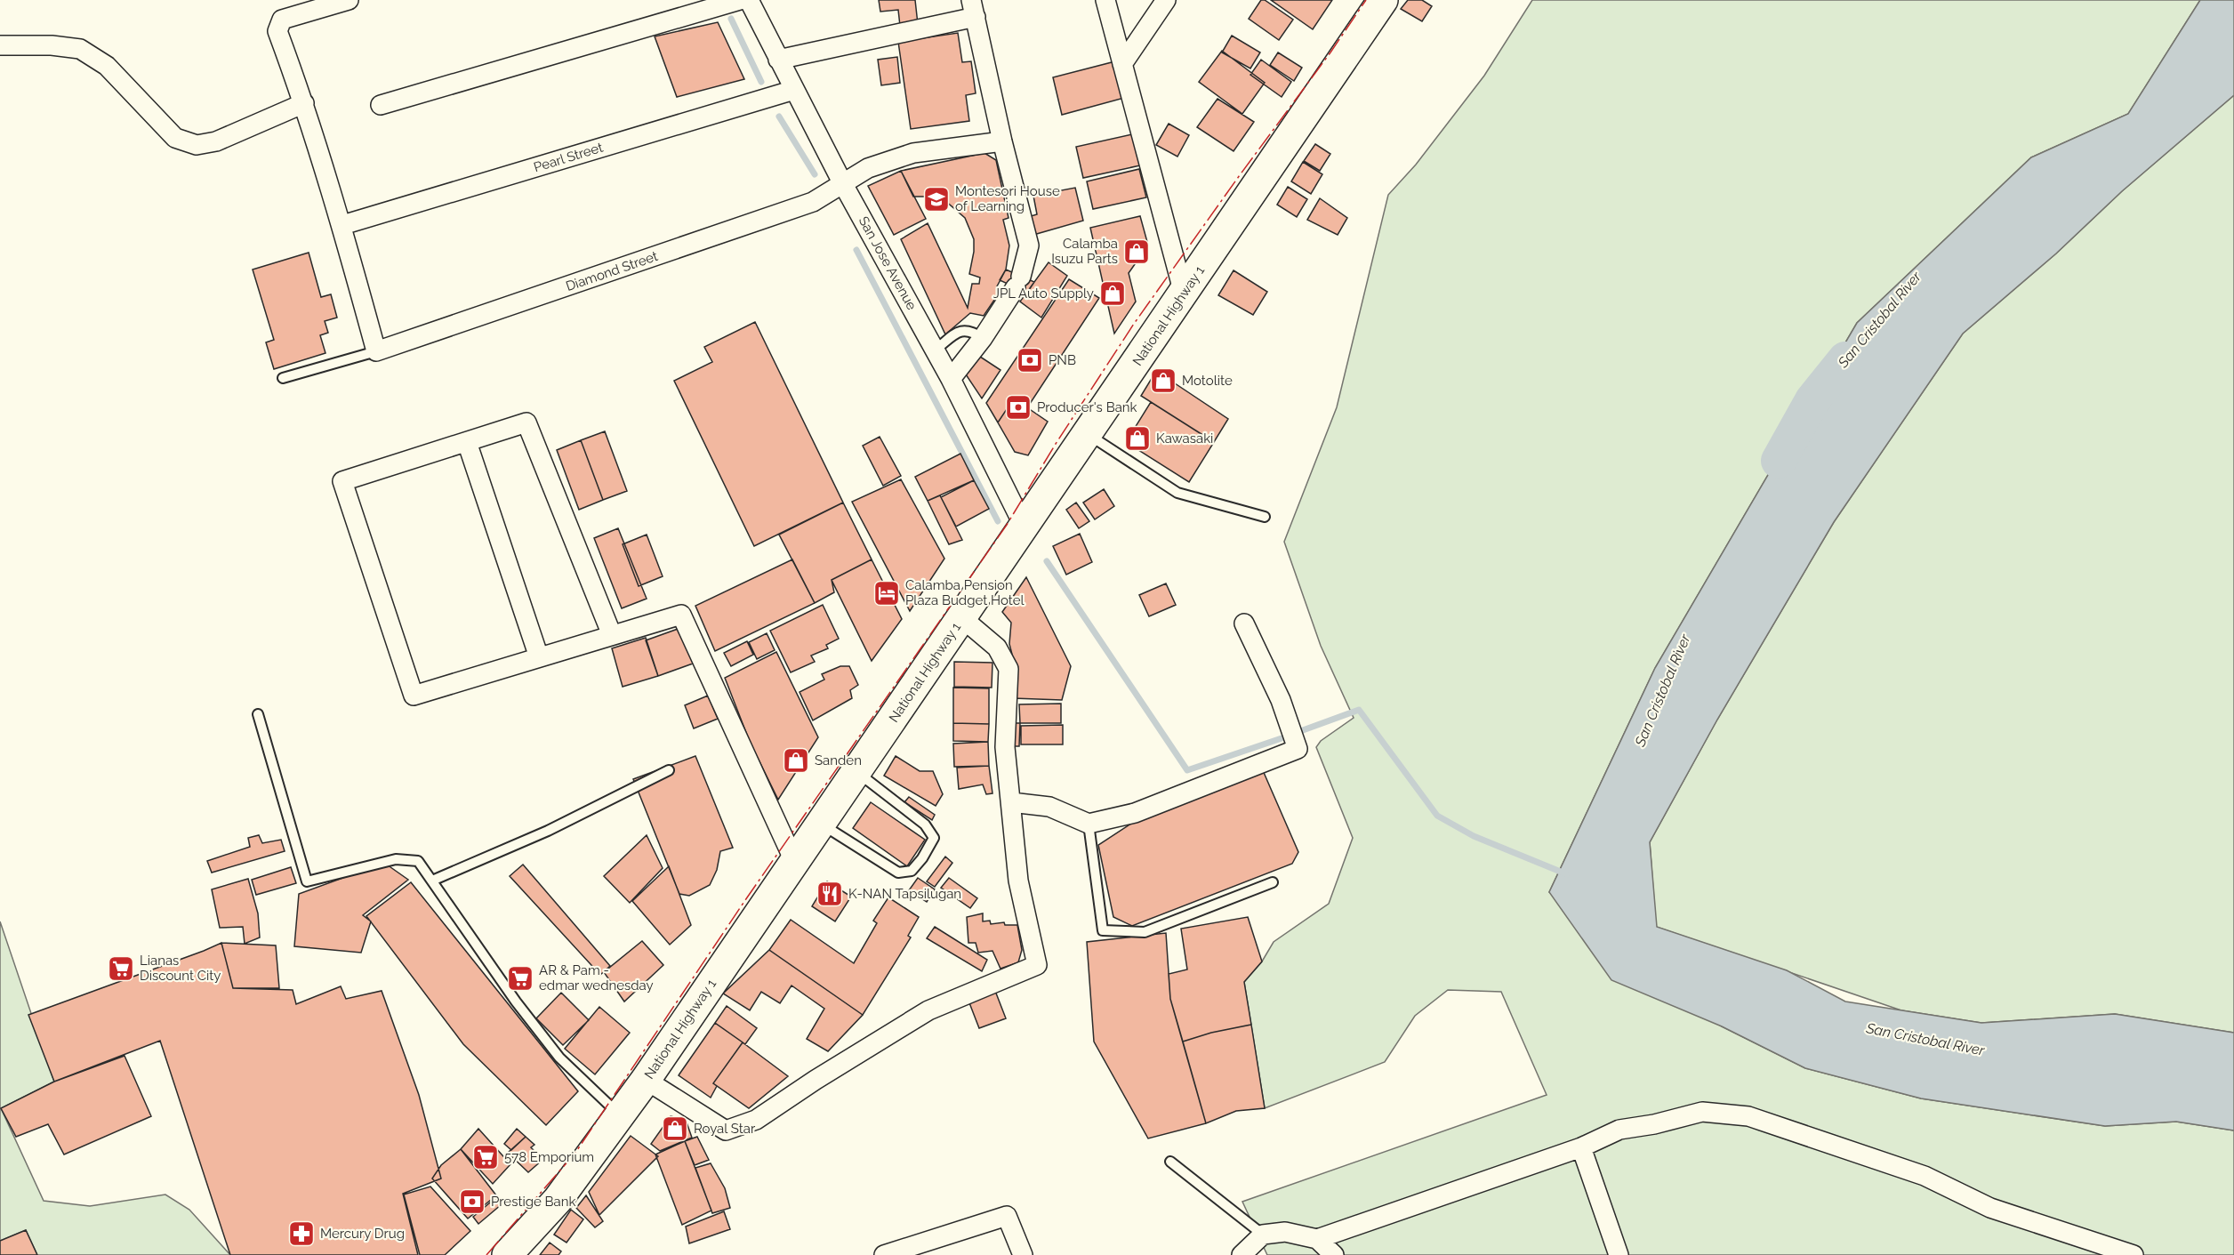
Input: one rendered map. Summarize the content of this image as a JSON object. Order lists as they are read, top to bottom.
{
  "streets": {
    "highway": ["National Highway 1"],
    "street": ["Pearl Street", "San Jose Avenue", "Diamond Street"]
  },
  "crossings": [
    ["Pearl Street", "San Jose Avenue"],
    ["San Jose Avenue", "Diamond Street"],
    ["San Jose Avenue", "National Highway 1"]
  ],
  "water": ["San Cristobal River"],
  "places": {
    "school or university": ["Montesori House of Learning"],
    "shop": [
      "Calamba Isuzu Parts",
      "JPL Auto Supply",
      "Motolite",
      "Kawasaki",
      "Sanden",
      "Royal Star"
    ],
    "bank": ["PNB", "Producer's Bank", "Prestige Bank"],
    "hotel": ["Calamba Pension Plaza Budget Hotel"],
    "restaurant": ["K-NAN Tapsilugan"],
    "supermarket": ["Lianas Discount City", "AR & Pam - edmar wednesday", "578 Emporium"],
    "pharmacy": ["Mercury Drug"]
  }
}
